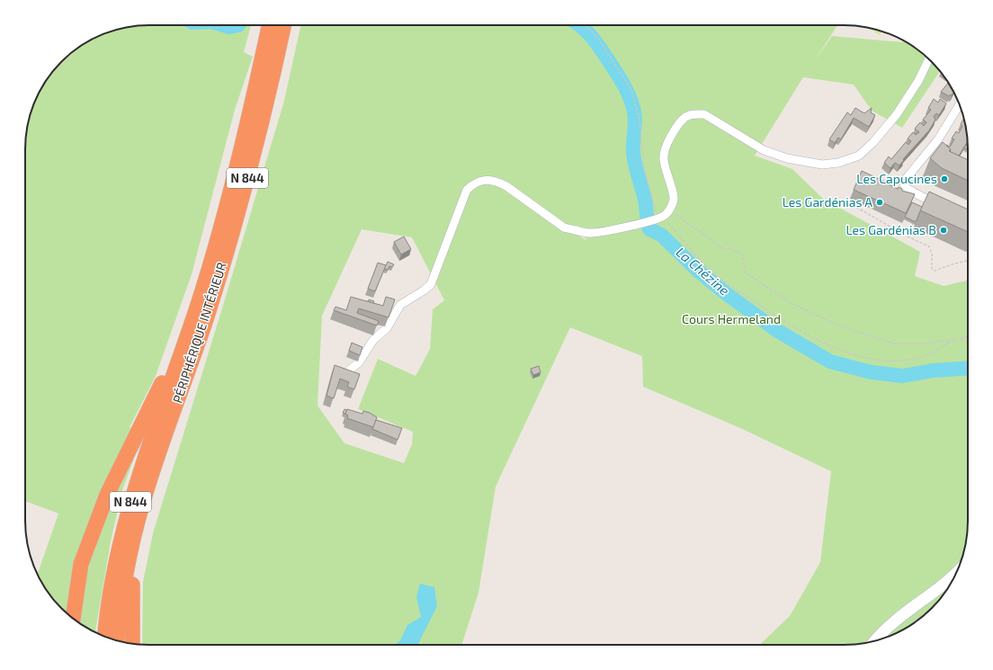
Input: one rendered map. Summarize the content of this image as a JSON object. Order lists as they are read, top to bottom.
{
  "streets": {
    "highway": ["N 844", "PÉRIPHÉRIQUE INTÉRIEUR"]
  },
  "crossings": [
    ["N 844", "PÉRIPHÉRIQUE INTÉRIEUR"]
  ],
  "water": ["La Chézine"],
  "parks": ["Cours Hermeland"],
  "places": ["Les Capucines", "Les Gardénias A", "Les Gardénias B"]
}
